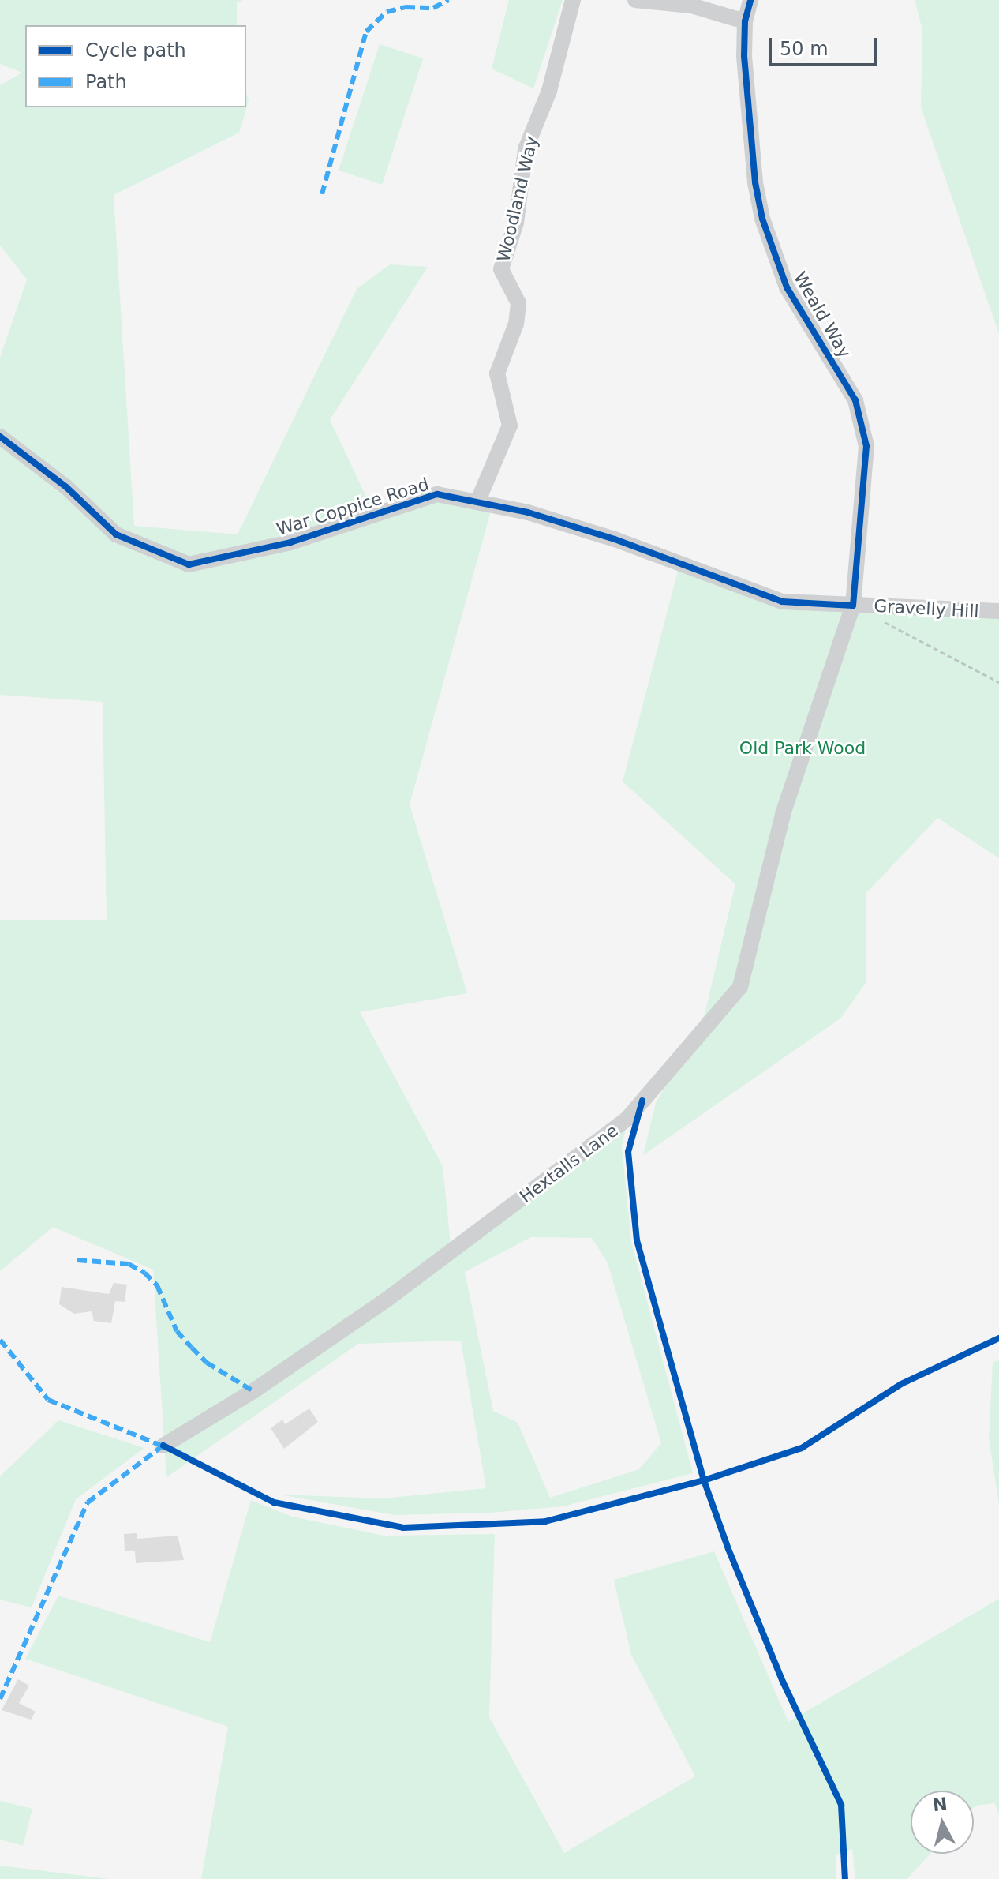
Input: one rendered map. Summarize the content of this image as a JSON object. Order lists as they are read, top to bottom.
{
  "streets": {
    "street": [
      "Woodland Way",
      "Weald Way",
      "War Coppice Road",
      "Gravelly Hill",
      "Hextalls Lane"
    ]
  },
  "crossings": [
    ["Woodland Way", "War Coppice Road"],
    ["Weald Way", "War Coppice Road"],
    ["Weald Way", "Gravelly Hill"],
    ["Weald Way", "Hextalls Lane"],
    ["War Coppice Road", "Gravelly Hill"],
    ["War Coppice Road", "Hextalls Lane"],
    ["Gravelly Hill", "Hextalls Lane"]
  ],
  "parks": ["Old Park Wood"],
  "legend": ["Cycle path", "Path"],
  "scale_bar": "50 m",
  "north": "top"
}
